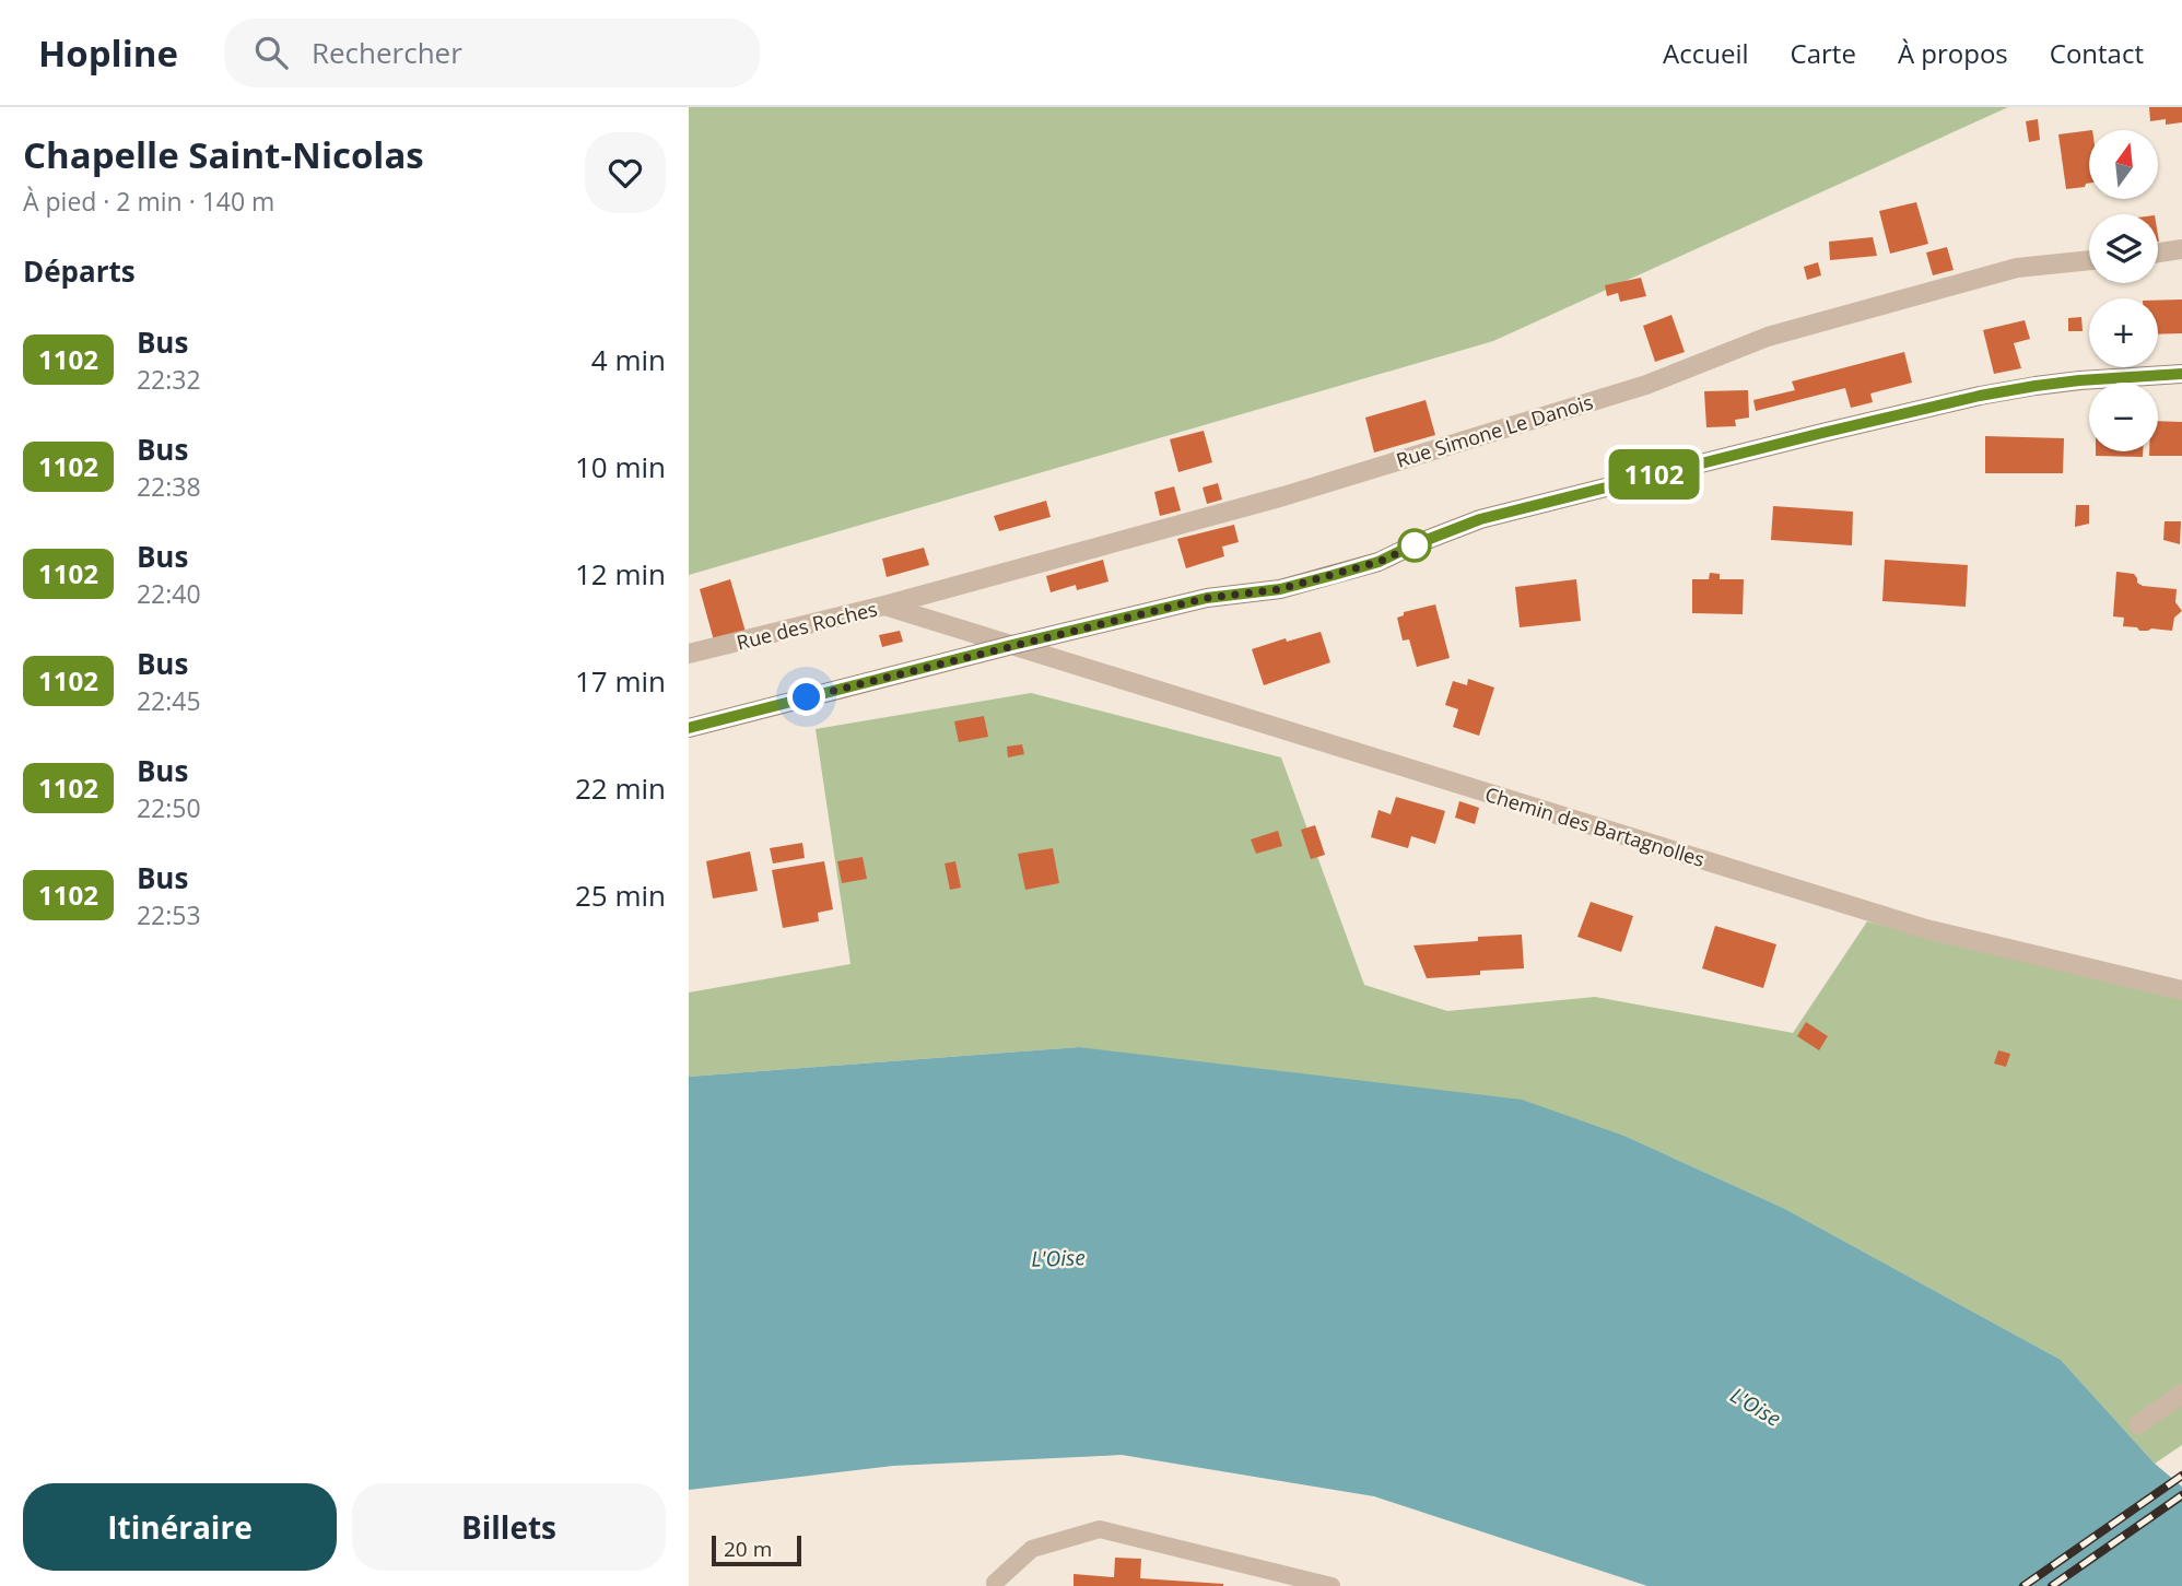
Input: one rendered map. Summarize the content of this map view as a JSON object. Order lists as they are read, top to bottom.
{
  "streets": {
    "street": ["Rue Simone Le Danois", "Rue des Roches", "Chemin des Bartagnolles"]
  },
  "crossings": [
    ["Rue Simone Le Danois", "Rue des Roches"],
    ["Rue des Roches", "Chemin des Bartagnolles"]
  ],
  "water": ["L'Oise"],
  "lines": ["bus line 1102"],
  "scale_bar": "20 m",
  "north": "top",
  "page": {
    "header": "Hopline",
    "search": "Rechercher",
    "nav": [
      "Accueil",
      "Carte",
      "À propos",
      "Contact"
    ],
    "heading": [
      ["Chapelle Saint-Nicolas", "À pied · 2 min · 140 m"],
      "Départs"
    ],
    "on_map": "1102",
    "map_buttons": ["+", "−"],
    "list": [
      {
        "mark": "1102",
        "name": "Bus",
        "note": "22:32",
        "value": "4 min"
      },
      {
        "mark": "1102",
        "name": "Bus",
        "note": "22:38",
        "value": "10 min"
      },
      {
        "mark": "1102",
        "name": "Bus",
        "note": "22:40",
        "value": "12 min"
      },
      {
        "mark": "1102",
        "name": "Bus",
        "note": "22:45",
        "value": "17 min"
      },
      {
        "mark": "1102",
        "name": "Bus",
        "note": "22:50",
        "value": "22 min"
      },
      {
        "mark": "1102",
        "name": "Bus",
        "note": "22:53",
        "value": "25 min"
      }
    ],
    "buttons": ["Itinéraire", "Billets"],
    "scale": "20 m"
  }
}
